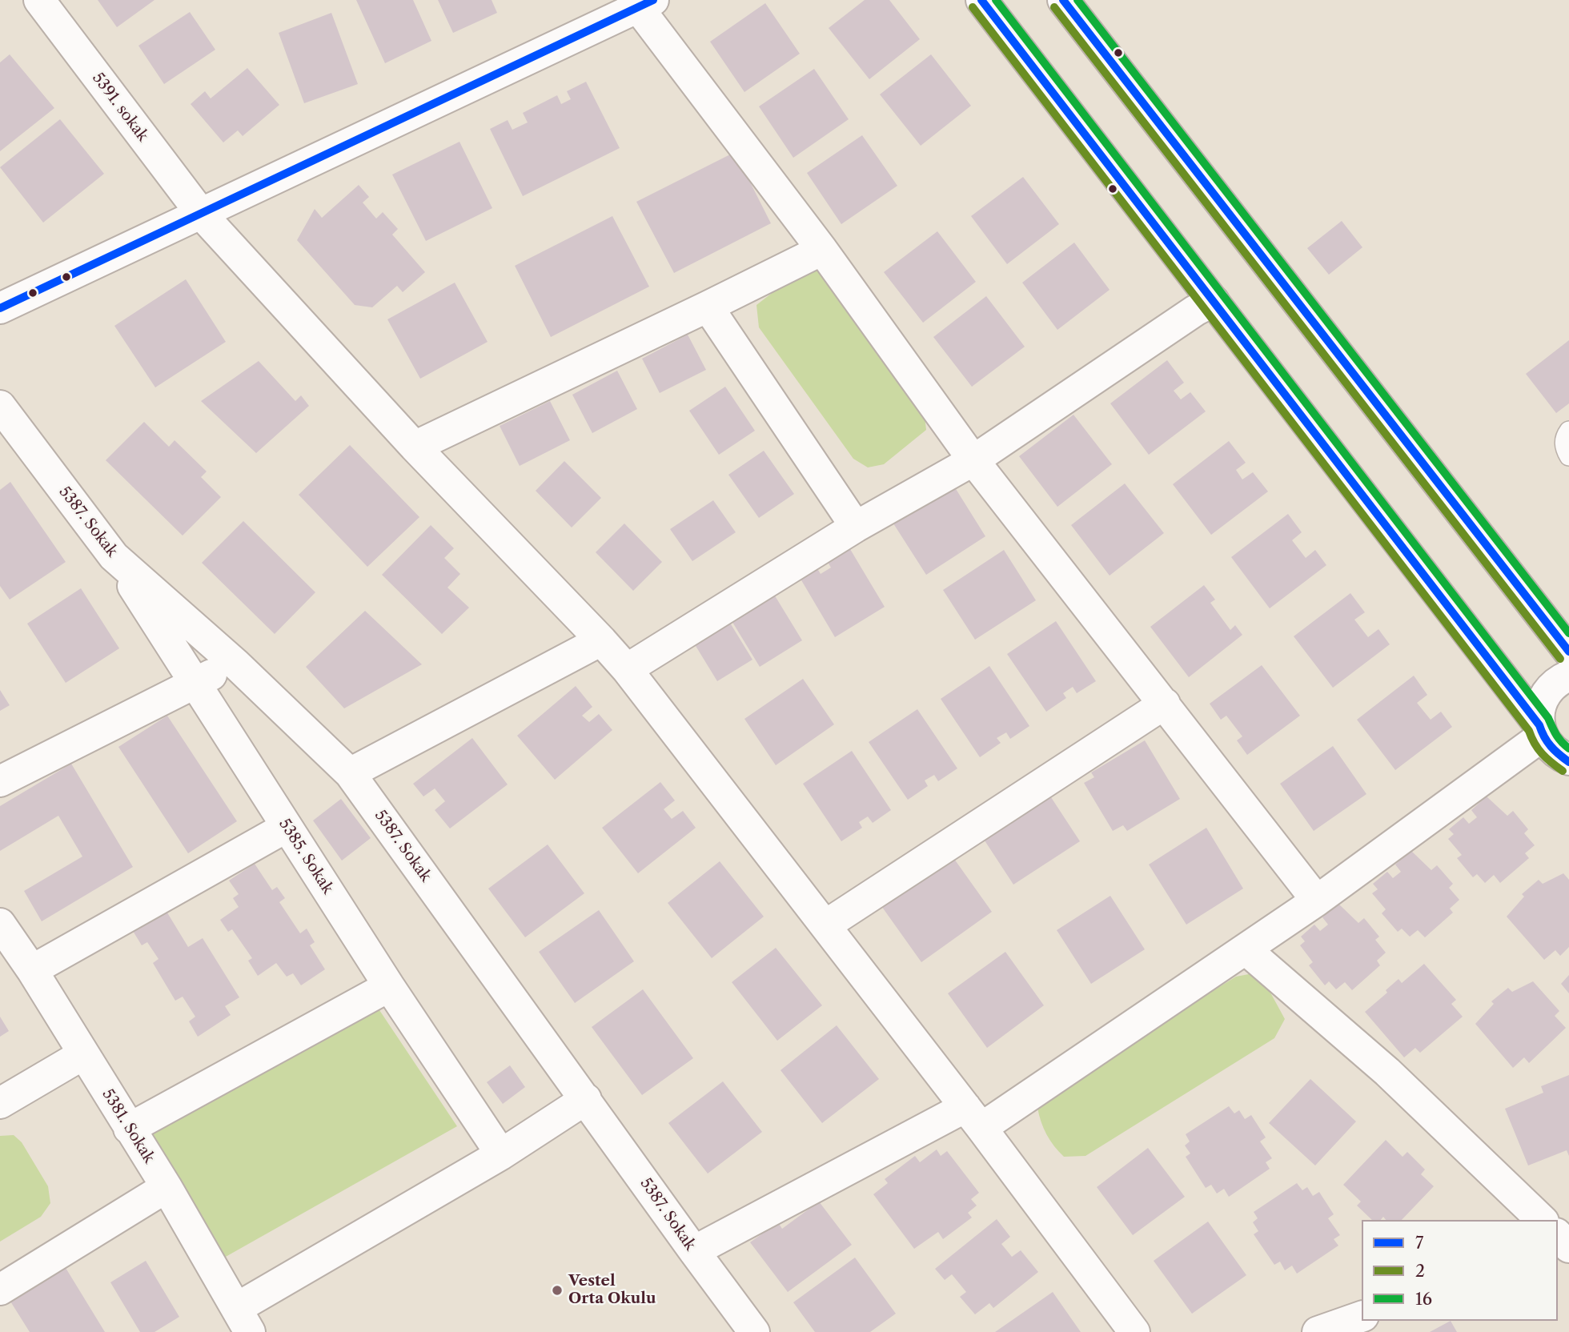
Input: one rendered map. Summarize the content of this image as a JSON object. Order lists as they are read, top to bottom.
{
  "streets": {
    "street": [
      "5391. sokak",
      "5387. Sokak",
      "5385. Sokak",
      "5381. Sokak"
    ]
  },
  "crossings": [
    ["5387. Sokak", "5385. Sokak"]
  ],
  "places": ["Vestel Orta Okulu"],
  "lines": ["transit line 7", "transit line 16", "transit line 2"],
  "legend": ["7", "2", "16"]
}
